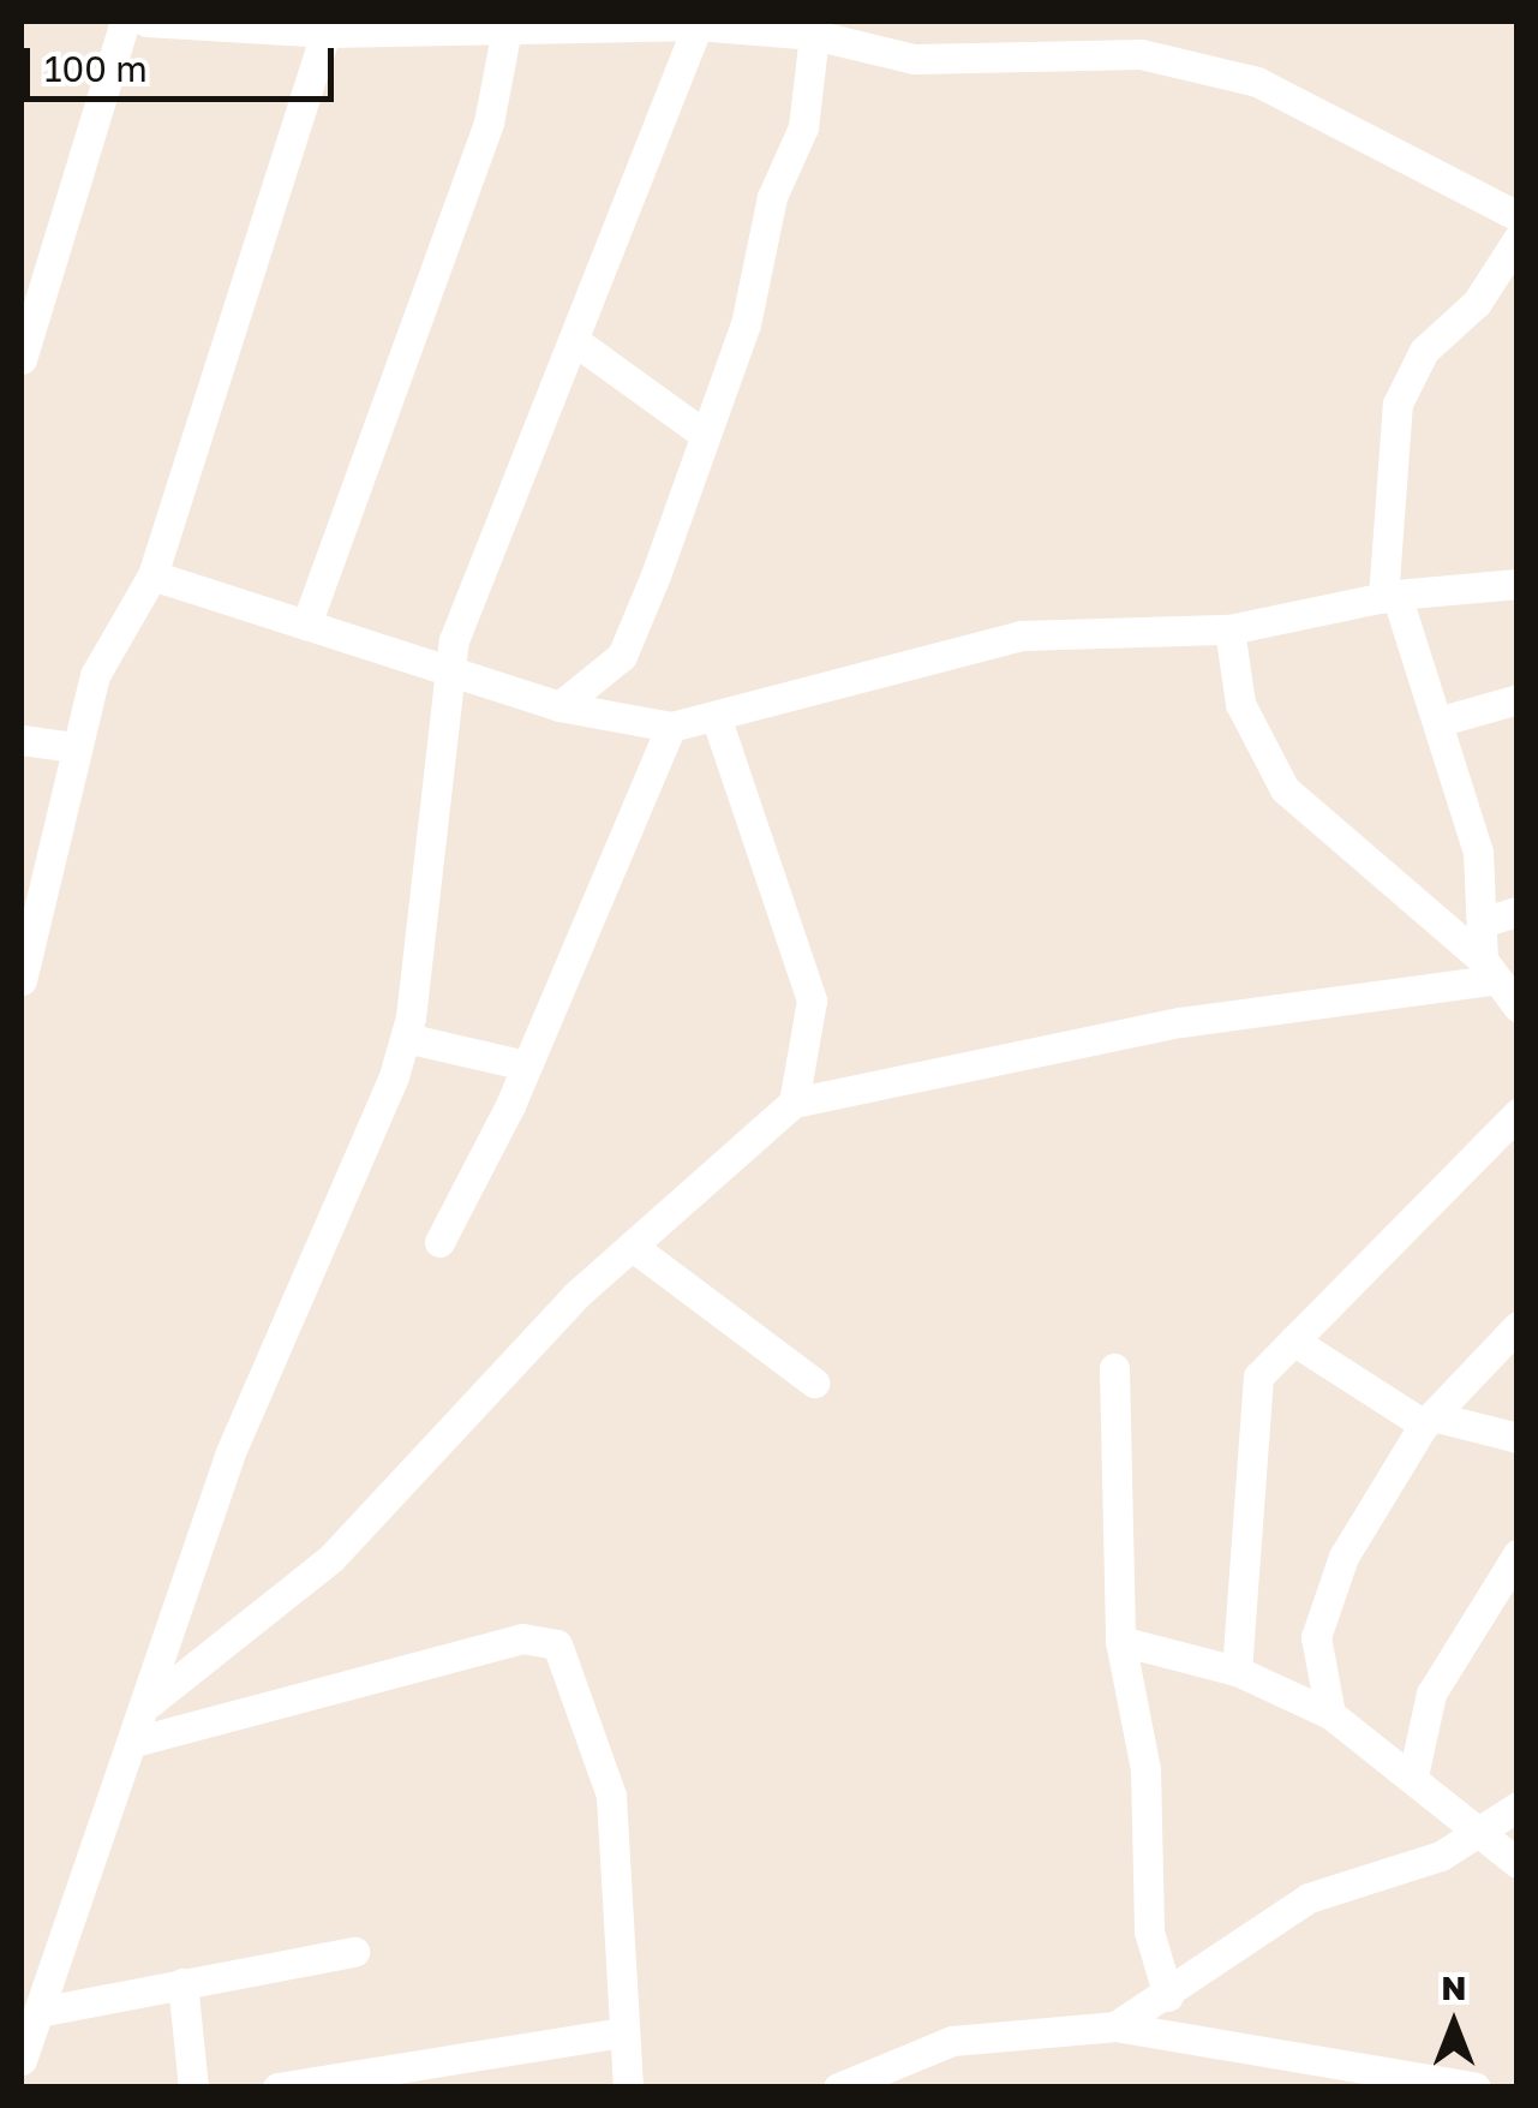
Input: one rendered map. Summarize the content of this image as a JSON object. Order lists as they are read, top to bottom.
{
  "scale_bar": "100 m",
  "north": "top"
}
